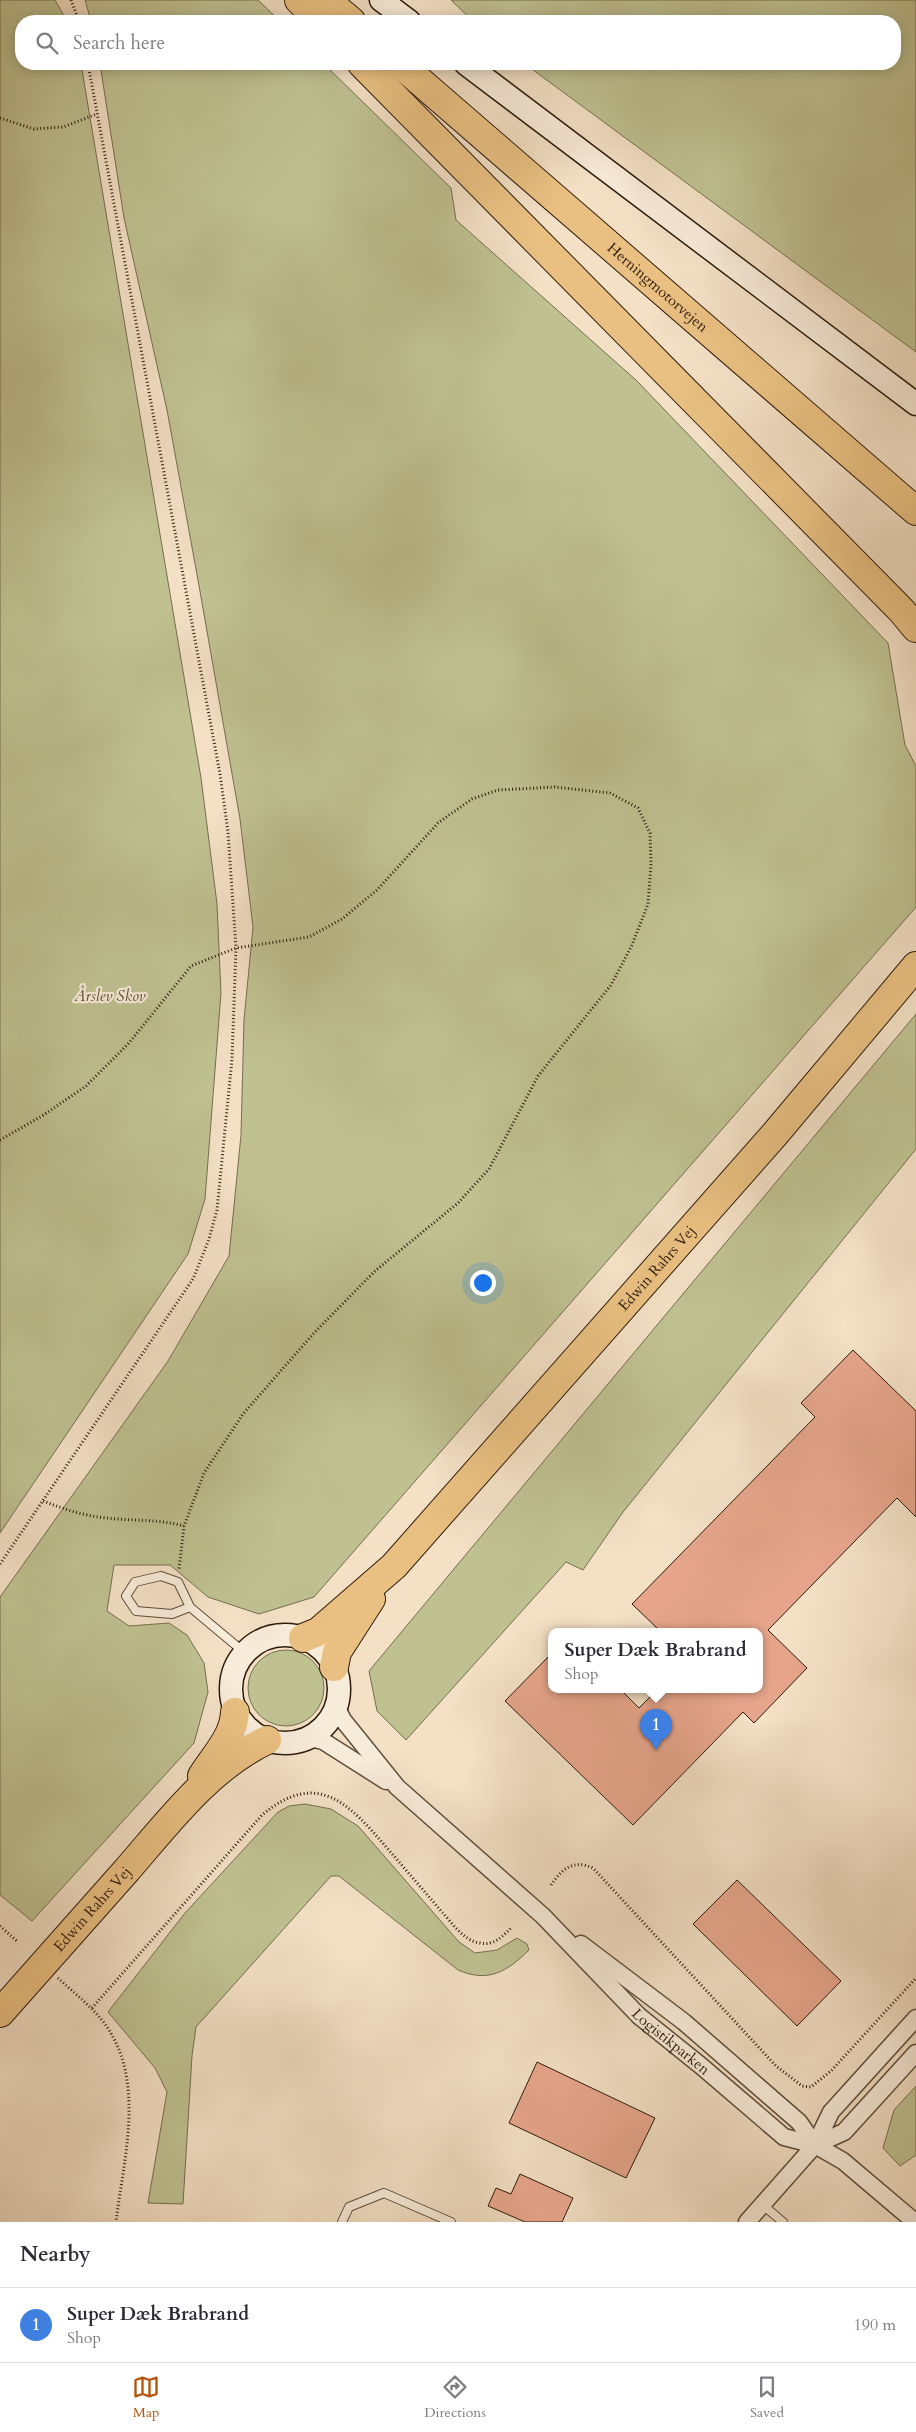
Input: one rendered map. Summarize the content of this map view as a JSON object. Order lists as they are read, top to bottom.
{
  "streets": {
    "highway": ["Herningmotorvejen", "Edwin Rahrs Vej"],
    "street": ["Logistikparken"]
  },
  "parks": ["Årslev Skov"],
  "page": {
    "search": "Search here",
    "popup": ["Super Dæk Brabrand", "Shop"],
    "pins": "1",
    "heading": "Nearby",
    "list": [
      {
        "mark": "1",
        "name": "Super Dæk Brabrand",
        "note": "Shop",
        "value": "190 m"
      }
    ],
    "nav": ["Map", "Directions", "Saved"]
  }
}
